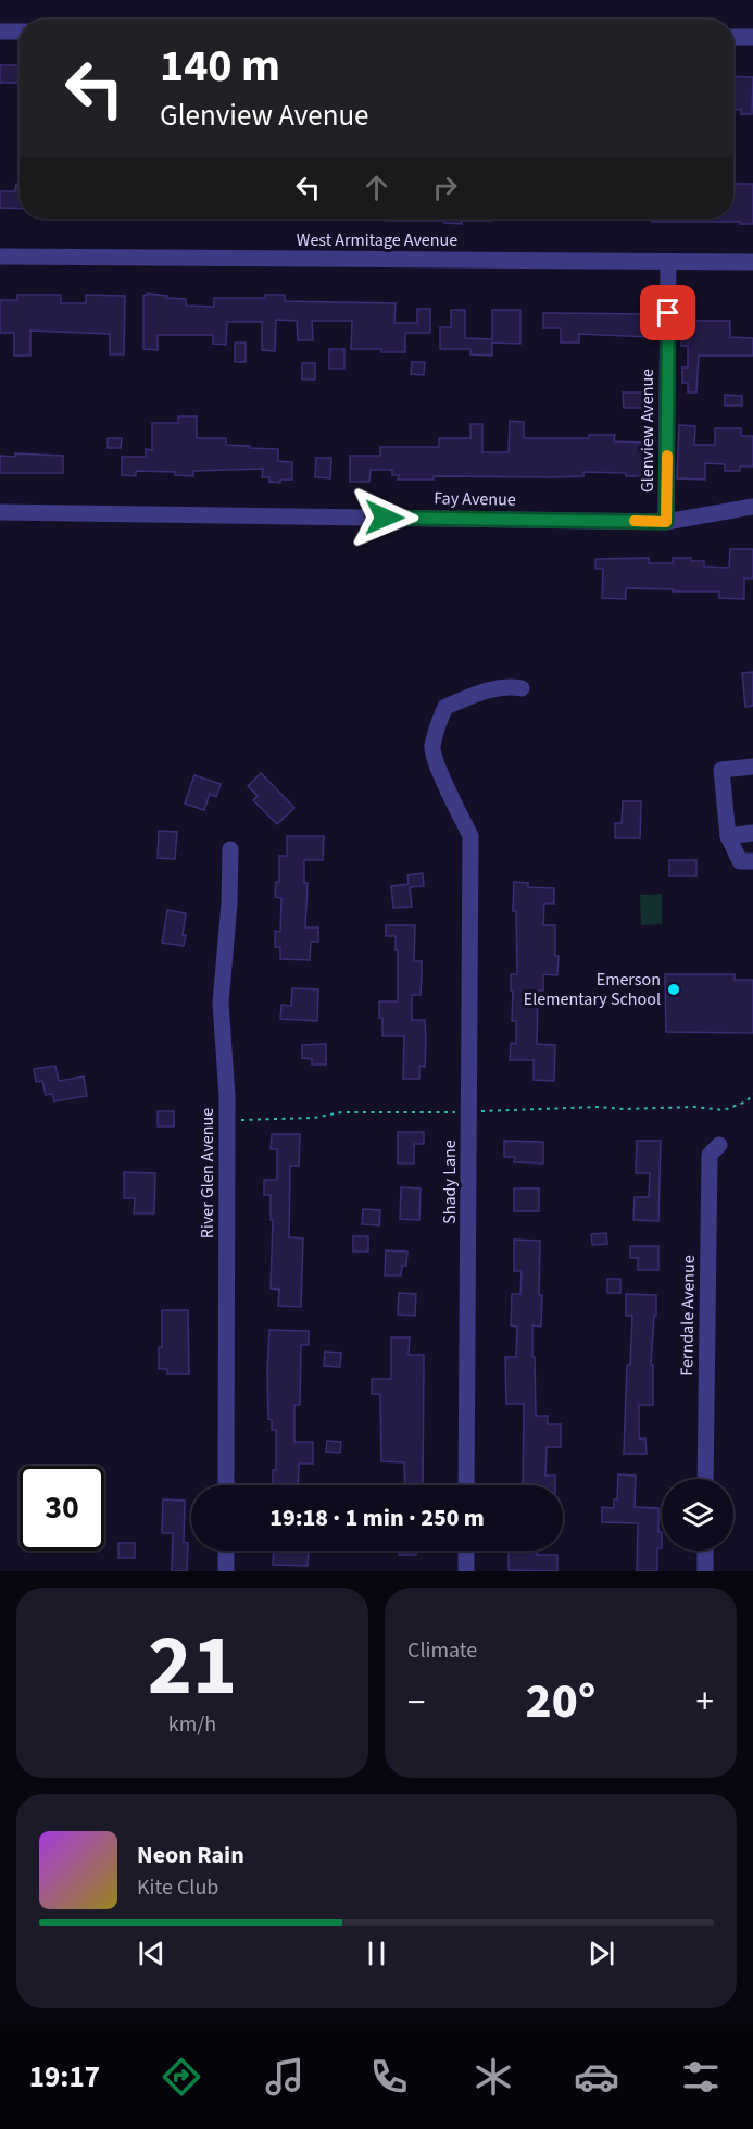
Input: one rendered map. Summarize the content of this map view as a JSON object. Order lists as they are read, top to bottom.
{
  "streets": {
    "street": [
      "West Armitage Avenue",
      "Glenview Avenue",
      "Fay Avenue",
      "River Glen Avenue",
      "Shady Lane",
      "Ferndale Avenue"
    ]
  },
  "crossings": [
    ["West Armitage Avenue", "Glenview Avenue"],
    ["Glenview Avenue", "Fay Avenue"]
  ],
  "places": ["Emerson Elementary School"],
  "page": {
    "turn": ["140 m", "Glenview Avenue"],
    "limit": "30",
    "trip": "19:18 · 1 min · 250 m",
    "tile": [
      ["21", "km/h"],
      "Climate"
    ],
    "heat": ["−", "20°", "+"],
    "song": ["Neon Rain", "Kite Club"],
    "tabs": "19:17"
  }
}
